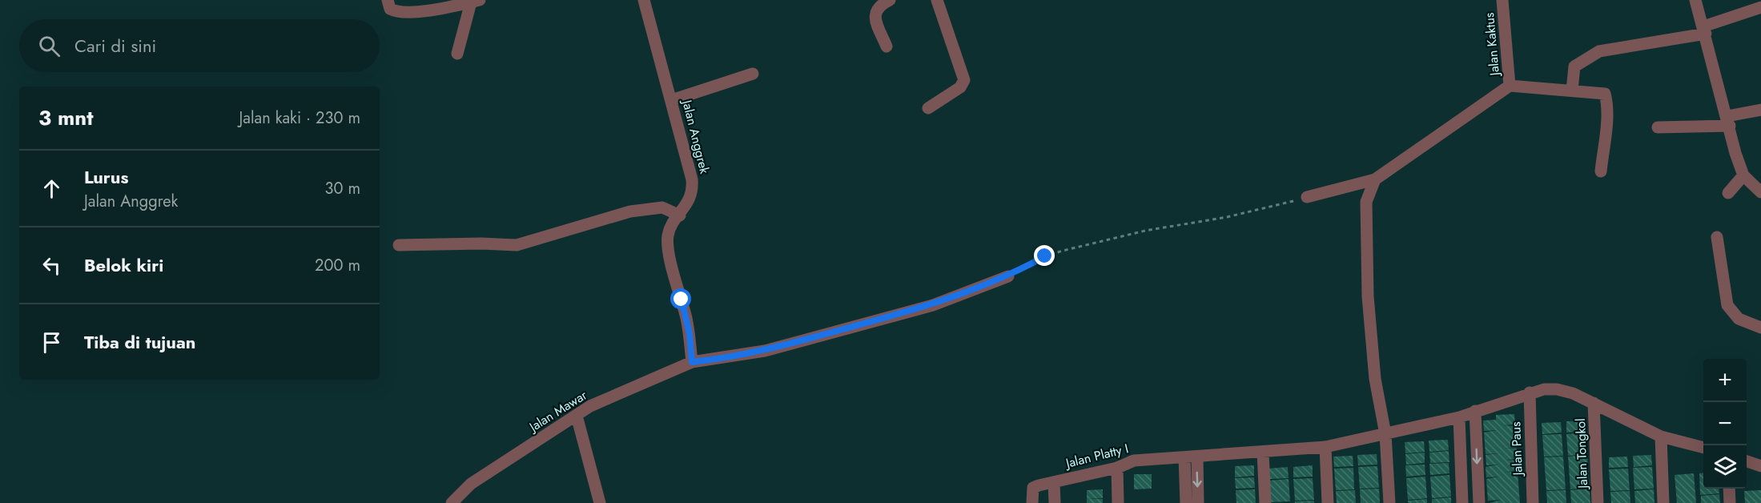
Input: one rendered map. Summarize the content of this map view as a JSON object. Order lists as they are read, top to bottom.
{
  "streets": {
    "street": [
      "Jalan Kaktus",
      "Jalan Anggrek",
      "Jalan Mawar",
      "Jalan Paus",
      "Jalan Tongkol",
      "Jalan Platty I"
    ]
  },
  "crossings": [
    ["Jalan Anggrek", "Jalan Mawar"],
    ["Jalan Paus", "Jalan Platty I"],
    ["Jalan Tongkol", "Jalan Platty I"]
  ],
  "page": {
    "search": "Cari di sini",
    "heading": ["3 mnt", "Jalan kaki · 230 m"],
    "list": [
      ["Lurus", "Jalan Anggrek", "30 m"],
      ["Belok kiri", "200 m"],
      "Tiba di tujuan"
    ],
    "map_buttons": ["+", "−"]
  }
}
